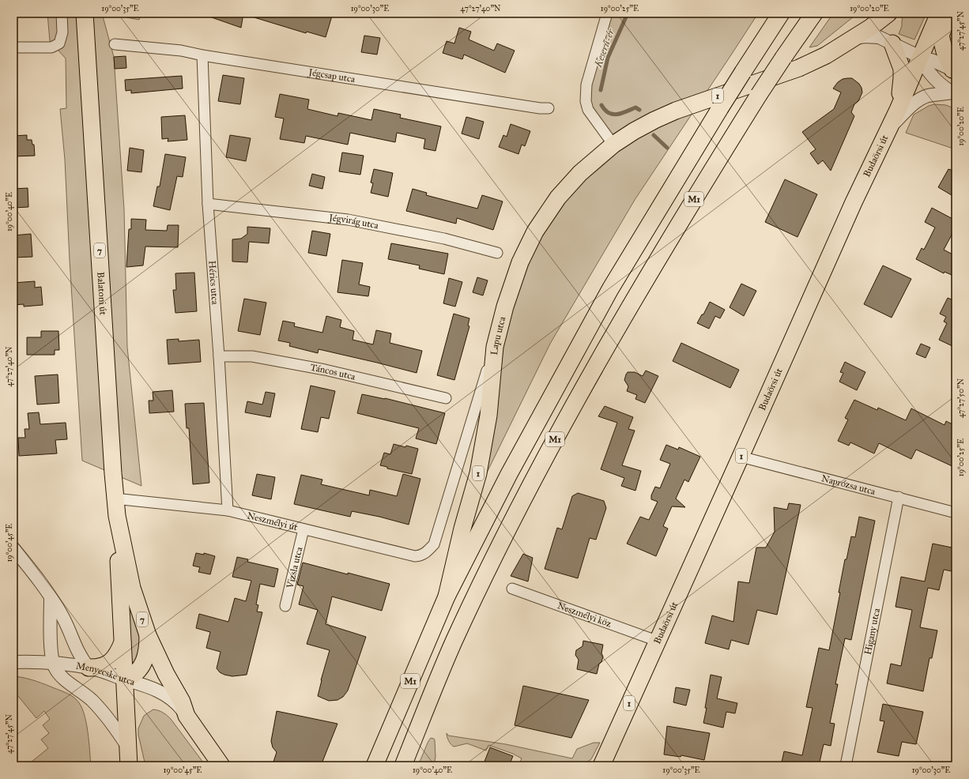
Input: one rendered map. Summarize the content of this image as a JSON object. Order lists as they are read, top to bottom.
{
  "streets": {
    "main road": [
      "1",
      "Budaörsi út",
      "M1",
      "7",
      "Balatoni út",
      "Lapu utca"
    ],
    "street": [
      "Jégcsap utca",
      "Jégvirág utca",
      "Hérics utca",
      "Táncos utca",
      "Naprózsa utca",
      "Neszmélyi út",
      "Vizsla utca",
      "Neszmélyi köz",
      "Higany utca",
      "Menyecske utca"
    ]
  },
  "crossings": [
    ["Jégcsap utca", "Hérics utca"],
    ["1", "M1"],
    ["1", "Lapu utca"],
    ["Budaörsi út", "Naprózsa utca"],
    ["Budaörsi út", "Neszmélyi köz"],
    ["Jégvirág utca", "Hérics utca"],
    ["7", "Balatoni út"],
    ["7", "Menyecske utca"],
    ["Hérics utca", "Táncos utca"],
    ["Hérics utca", "Neszmélyi út"],
    ["Balatoni út", "Neszmélyi út"],
    ["Lapu utca", "Neszmélyi út"],
    ["Naprózsa utca", "Higany utca"],
    ["Neszmélyi út", "Vizsla utca"]
  ],
  "water": ["Keserű-ér"],
  "coordinates": [
    "19°00'35\"E",
    "19°00'30\"E",
    "47°27'40\"N",
    "19°00'25\"E",
    "19°00'20\"E",
    "47°27'45\"N",
    "19°00'40\"E",
    "47°27'50\"N",
    "19°00'45\"E"
  ]
}
